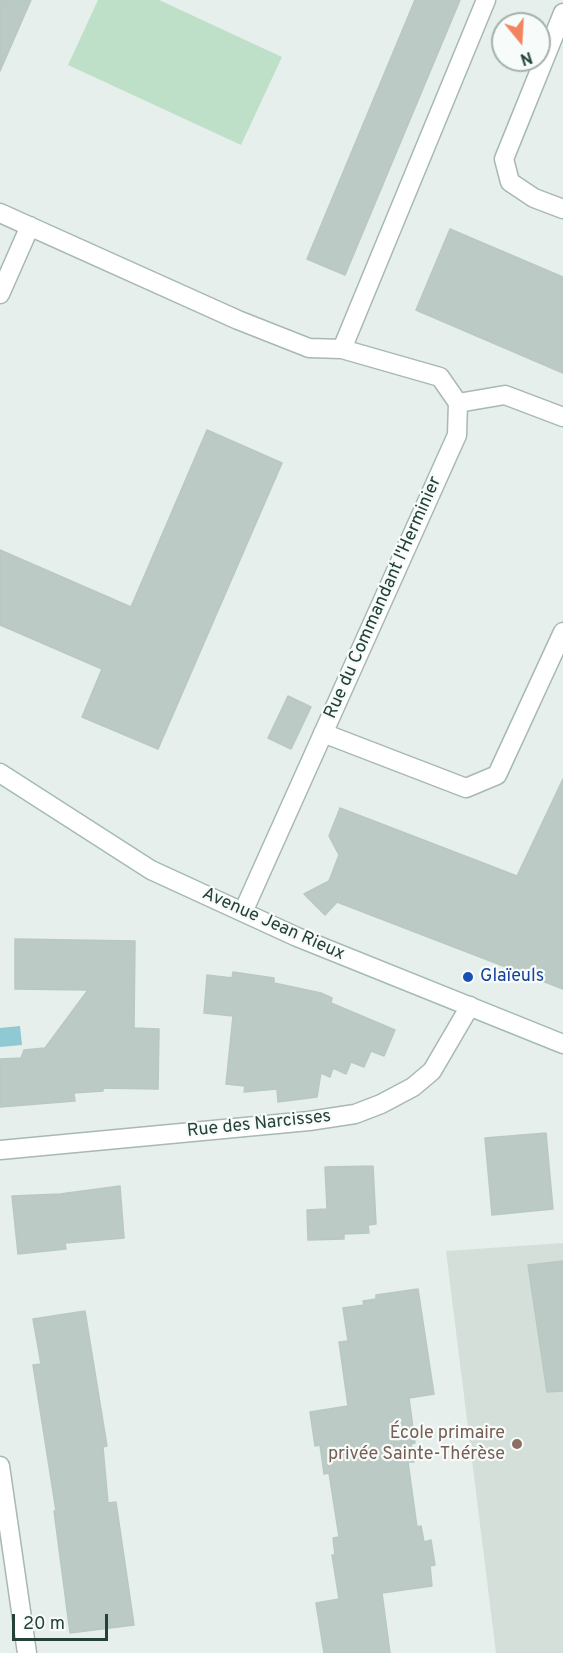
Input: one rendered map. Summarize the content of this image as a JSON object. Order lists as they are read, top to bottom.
{
  "streets": {
    "street": ["Rue du Commandant l'Herminier", "Avenue Jean Rieux", "Rue des Narcisses"]
  },
  "crossings": [
    ["Rue du Commandant l'Herminier", "Avenue Jean Rieux"],
    ["Avenue Jean Rieux", "Rue des Narcisses"]
  ],
  "places": ["Glaïeuls", "École primaire privée Sainte-Thérèse"],
  "scale_bar": "20 m",
  "north": "bottom"
}
